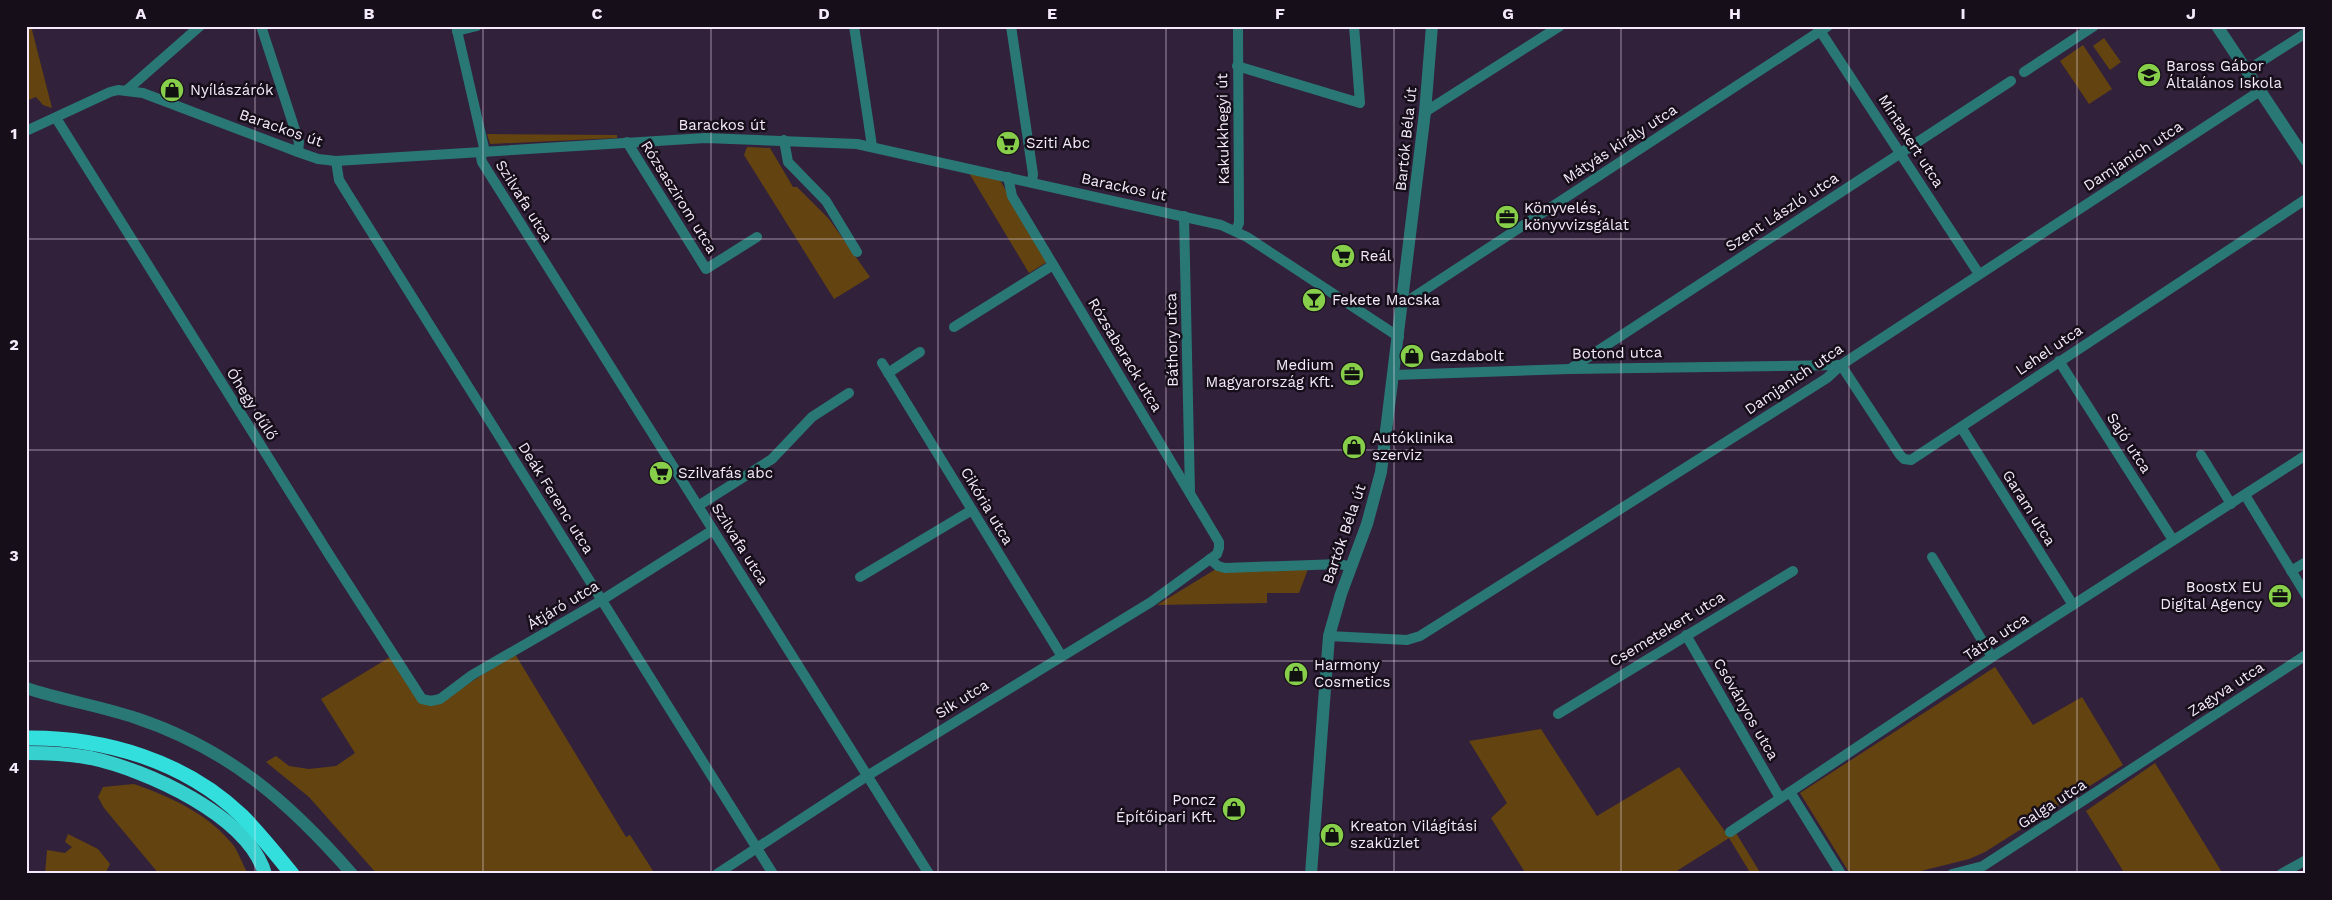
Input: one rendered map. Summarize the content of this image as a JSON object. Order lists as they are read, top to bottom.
{
  "streets": {
    "street": [
      "Barackos út",
      "Kakukkhegyi út",
      "Bartók Béla út",
      "Mintakert utca",
      "Mátyás király utca",
      "Damjanich utca",
      "Rózsaszirom utca",
      "Szilvafa utca",
      "Szent László utca",
      "Báthory utca",
      "Lehel utca",
      "Botond utca",
      "Rózsabarack utca",
      "Óhegy dűlő",
      "Sajó utca",
      "Deák Ferenc utca",
      "Cikória utca",
      "Garam utca",
      "Átjáró utca",
      "Csemetekert utca",
      "Tátra utca",
      "Zagyva utca",
      "Sík utca",
      "Csóványos utca",
      "Galga utca"
    ]
  },
  "crossings": [
    ["Barackos út", "Kakukkhegyi út"],
    ["Barackos út", "Bartók Béla út"],
    ["Barackos út", "Rózsaszirom utca"],
    ["Barackos út", "Szilvafa utca"],
    ["Barackos út", "Báthory utca"],
    ["Barackos út", "Rózsabarack utca"],
    ["Barackos út", "Óhegy dűlő"],
    ["Barackos út", "Deák Ferenc utca"],
    ["Bartók Béla út", "Mátyás király utca"],
    ["Bartók Béla út", "Damjanich utca"],
    ["Bartók Béla út", "Botond utca"],
    ["Mintakert utca", "Mátyás király utca"],
    ["Mintakert utca", "Damjanich utca"],
    ["Mintakert utca", "Szent László utca"],
    ["Damjanich utca", "Lehel utca"],
    ["Damjanich utca", "Botond utca"],
    ["Szilvafa utca", "Átjáró utca"],
    ["Szilvafa utca", "Sík utca"],
    ["Szent László utca", "Botond utca"],
    ["Báthory utca", "Rózsabarack utca"],
    ["Lehel utca", "Botond utca"],
    ["Lehel utca", "Sajó utca"],
    ["Lehel utca", "Garam utca"],
    ["Rózsabarack utca", "Sík utca"],
    ["Óhegy dűlő", "Átjáró utca"],
    ["Sajó utca", "Tátra utca"],
    ["Deák Ferenc utca", "Átjáró utca"],
    ["Deák Ferenc utca", "Sík utca"],
    ["Cikória utca", "Sík utca"],
    ["Garam utca", "Tátra utca"],
    ["Csemetekert utca", "Csóványos utca"],
    ["Tátra utca", "Csóványos utca"],
    ["Zagyva utca", "Galga utca"]
  ],
  "places": {
    "school or university": ["Baross Gábor Általános Iskola"],
    "shop": [
      "Nyílászárók",
      "Gazdabolt",
      "Autóklinika szerviz",
      "Harmony Cosmetics",
      "Poncz Építőipari Kft.",
      "Kreaton Világítási szaküzlet"
    ],
    "supermarket": ["Sziti Abc", "Reál", "Szilvafás abc"],
    "office": ["Könyvelés, könyvvizsgálat", "Medium Magyarország Kft.", "BoostX EU Digital Agency"],
    "bar": ["Fekete Macska"]
  },
  "grid": {
    "columns": [
      "A",
      "B",
      "C",
      "D",
      "E",
      "F",
      "G",
      "H",
      "I",
      "J"
    ],
    "rows": [
      "1",
      "2",
      "3",
      "4"
    ]
  }
}
